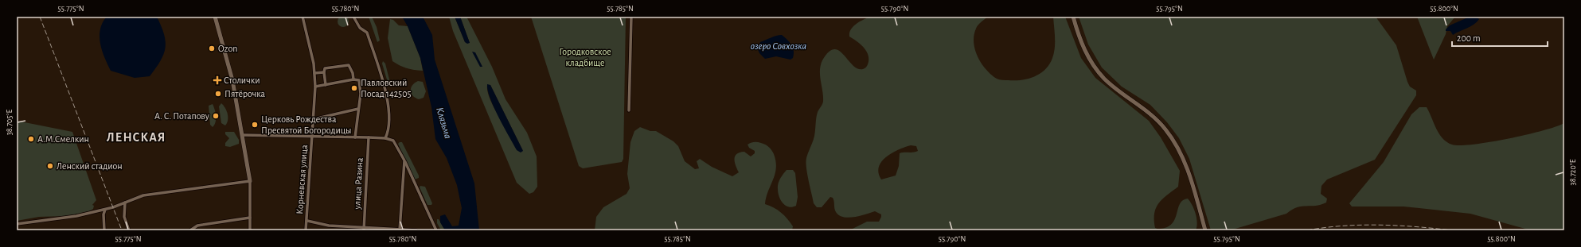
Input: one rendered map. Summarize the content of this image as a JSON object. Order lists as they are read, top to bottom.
{
  "streets": {
    "street": ["Корневская улица", "улица Разина"]
  },
  "districts": ["ЛЕНСКАЯ"],
  "water": ["озеро Совхозка", "Клязьма"],
  "parks": ["Городковское кладбище"],
  "places": {
    "other": [
      "Ozon",
      "Павловский Посад 142505",
      "Пятёрочка",
      "А. С. Потапову",
      "Церковь Рождества Пресвятой Богородицы",
      "А.М.Смелкин",
      "Ленский стадион"
    ],
    "health": ["Столички"]
  },
  "scale_bar": "200 m",
  "coordinates": [
    "55.775°N",
    "55.780°N",
    "55.785°N",
    "55.790°N",
    "55.795°N",
    "55.800°N",
    "38.705°E",
    "38.720°E"
  ]
}
